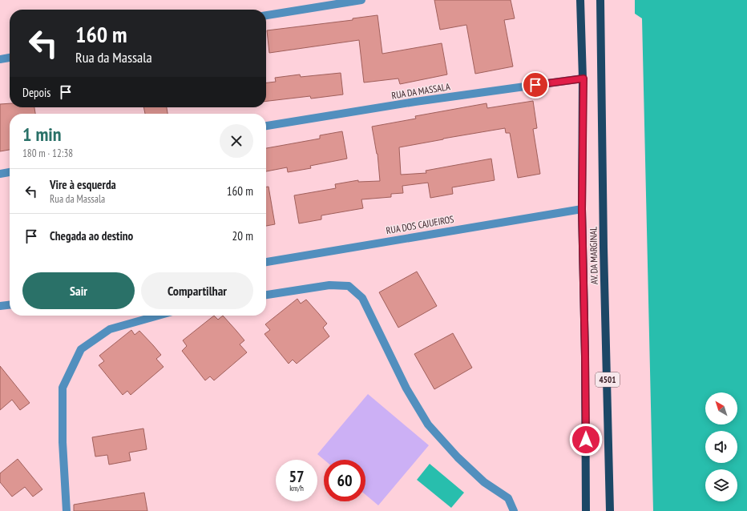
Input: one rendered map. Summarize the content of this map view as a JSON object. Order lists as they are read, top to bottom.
{
  "streets": {
    "main road": ["AV. DA MARGINAL", "4501"],
    "street": ["RUA DA MASSALA", "RUA DOS CAJUEIROS"]
  },
  "crossings": [
    ["RUA DA MASSALA", "AV. DA MARGINAL"],
    ["RUA DOS CAJUEIROS", "AV. DA MARGINAL"]
  ],
  "north": "top left",
  "page": {
    "turn": ["160 m", "Rua da Massala"],
    "then": "Depois",
    "heading": ["1 min", "180 m · 12:38"],
    "list": [
      {
        "name": "Vire à esquerda",
        "note": "Rua da Massala",
        "value": "160 m"
      },
      {
        "name": "Chegada ao destino",
        "value": "20 m"
      }
    ],
    "buttons": ["Sair", "Compartilhar"],
    "speed": "57 km/h",
    "limit": "60"
  }
}
